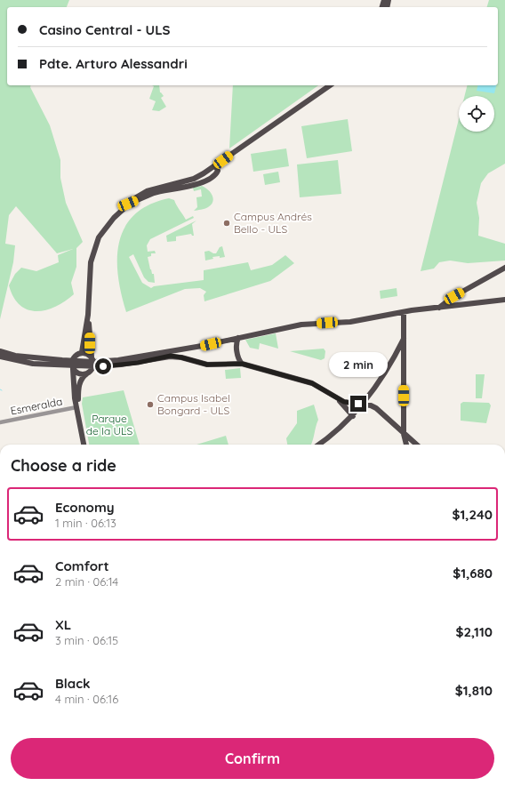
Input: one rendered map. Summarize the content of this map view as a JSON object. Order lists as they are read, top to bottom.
{
  "streets": {
    "street": ["Esmeralda"]
  },
  "parks": ["Parque de la ULS"],
  "places": ["Campus Andrés Bello - ULS", "Campus Isabel Bongard - ULS"],
  "page": {
    "banner": ["Casino Central - ULS", "Pdte. Arturo Alessandri"],
    "bubble": "2 min",
    "heading": "Choose a ride",
    "list": [
      {
        "name": "Economy",
        "note": "1 min · 06:13",
        "value": "$1,240"
      },
      {
        "name": "Comfort",
        "note": "2 min · 06:14",
        "value": "$1,680"
      },
      {
        "name": "XL",
        "note": "3 min · 06:15",
        "value": "$2,110"
      },
      {
        "name": "Black",
        "note": "4 min · 06:16",
        "value": "$1,810"
      }
    ],
    "buttons": "Confirm"
  }
}
